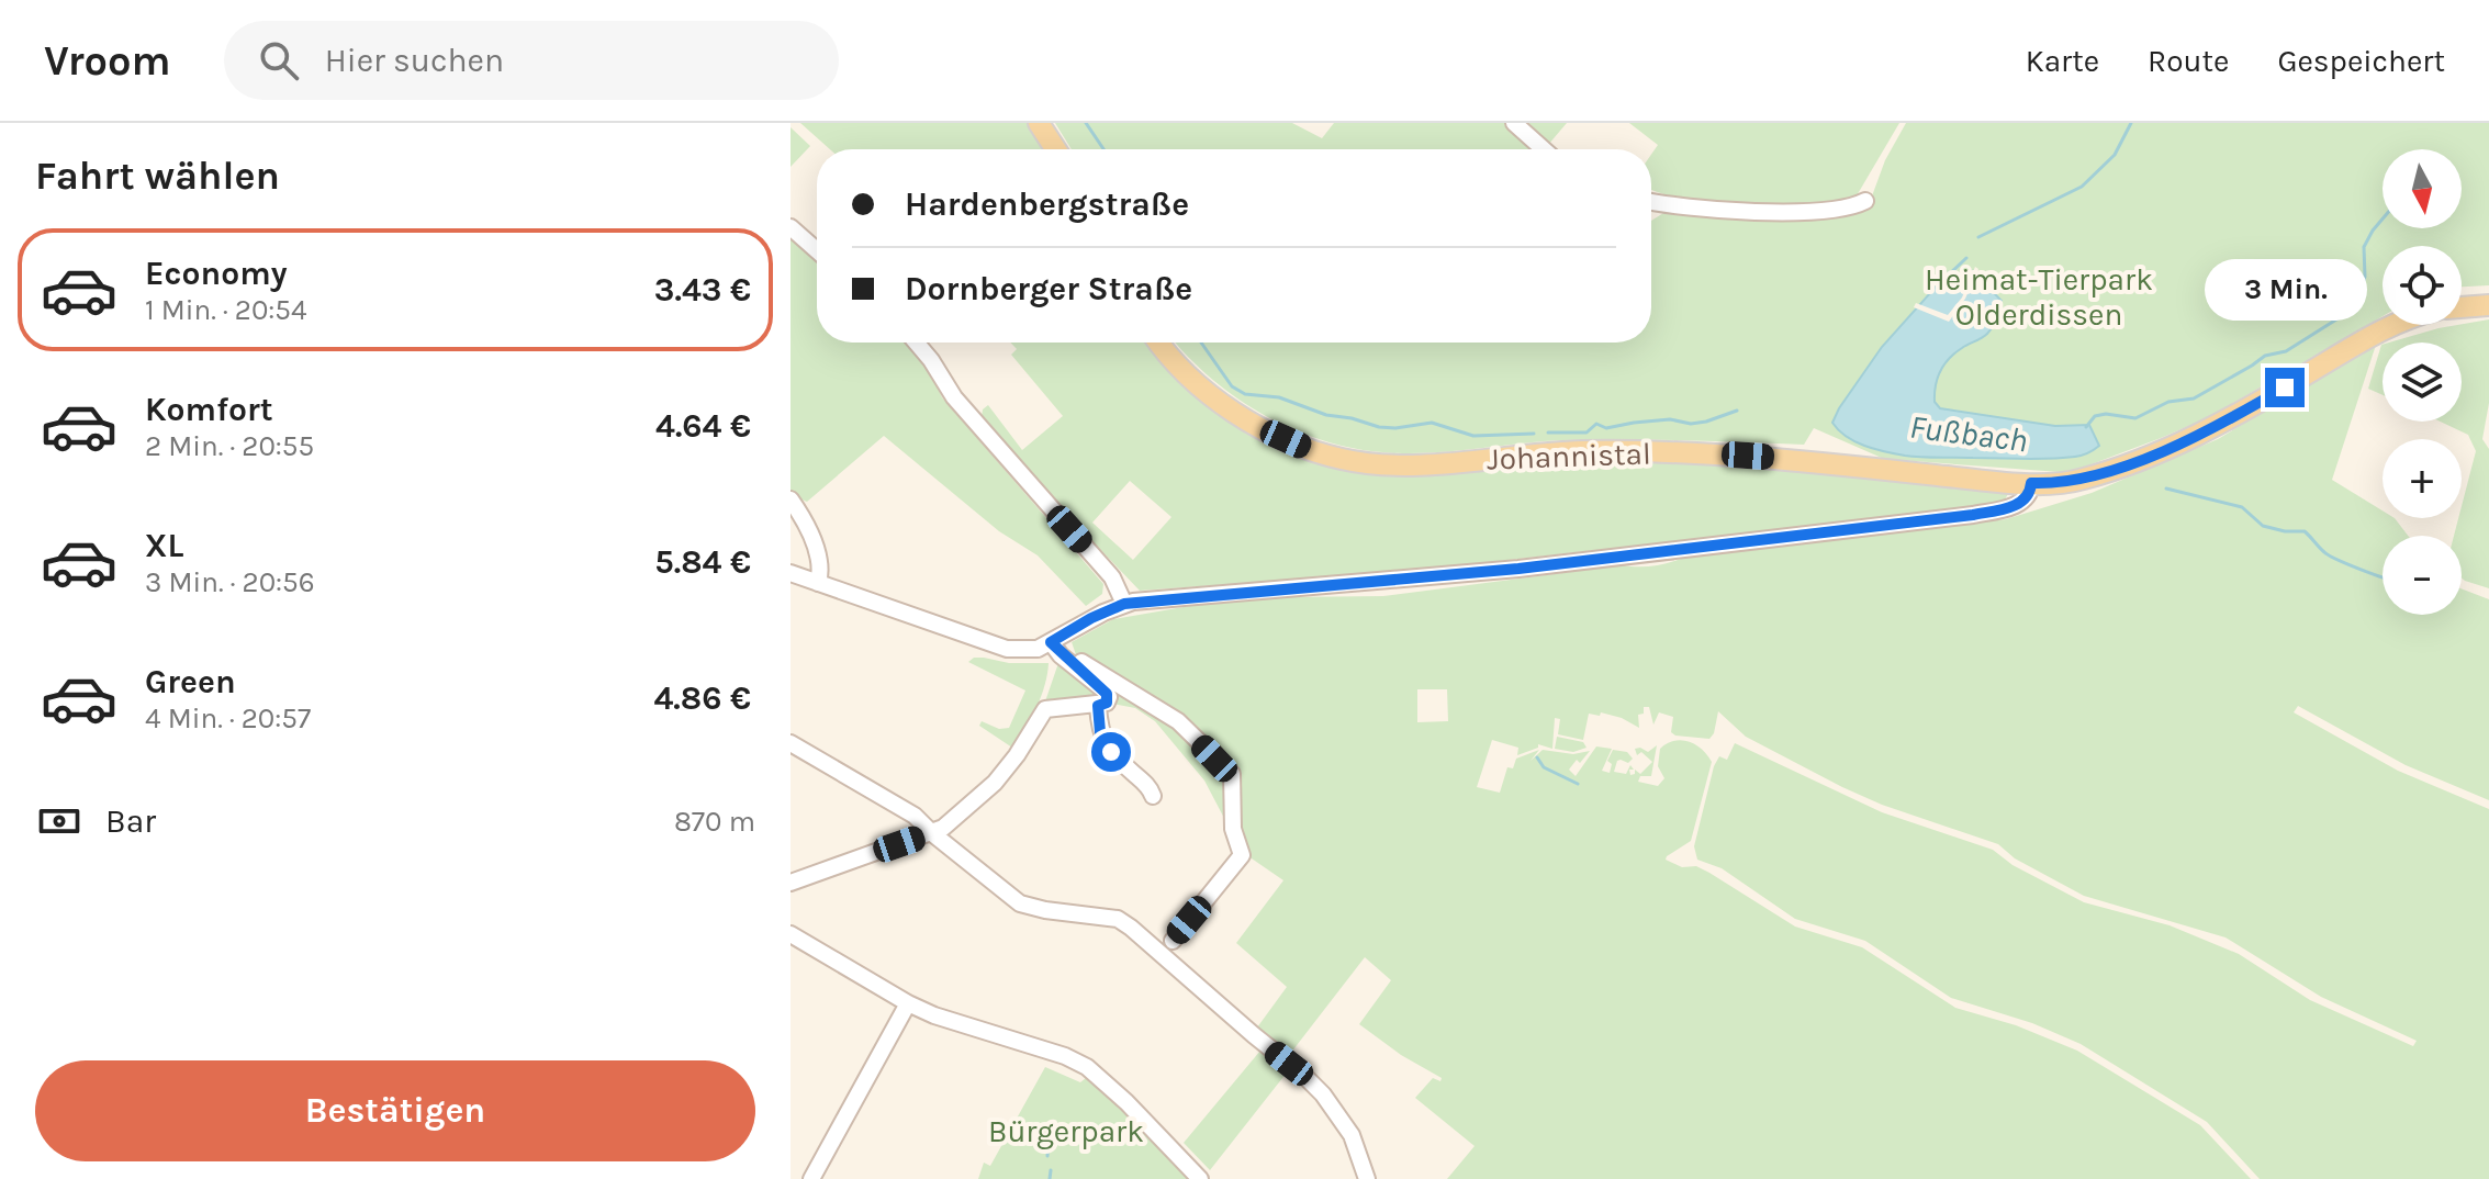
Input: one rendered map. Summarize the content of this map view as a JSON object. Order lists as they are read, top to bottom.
{
  "streets": {
    "main road": ["Johannistal"]
  },
  "water": ["Fußbach"],
  "parks": ["Heimat-Tierpark Olderdissen", "Bürgerpark"],
  "north": "bottom",
  "page": {
    "header": "Vroom",
    "search": "Hier suchen",
    "nav": ["Karte", "Route", "Gespeichert"],
    "heading": "Fahrt wählen",
    "map_buttons": ["+", "−"],
    "banner": ["Hardenbergstraße", "Dornberger Straße"],
    "list": [
      {
        "name": "Economy",
        "note": "1 Min. · 20:54",
        "value": "3.43 €"
      },
      {
        "name": "Komfort",
        "note": "2 Min. · 20:55",
        "value": "4.64 €"
      },
      {
        "name": "XL",
        "note": "3 Min. · 20:56",
        "value": "5.84 €"
      },
      {
        "name": "Green",
        "note": "4 Min. · 20:57",
        "value": "4.86 €"
      }
    ],
    "bubble": "3 Min.",
    "pay": ["Bar", "870 m"],
    "buttons": "Bestätigen"
  }
}
